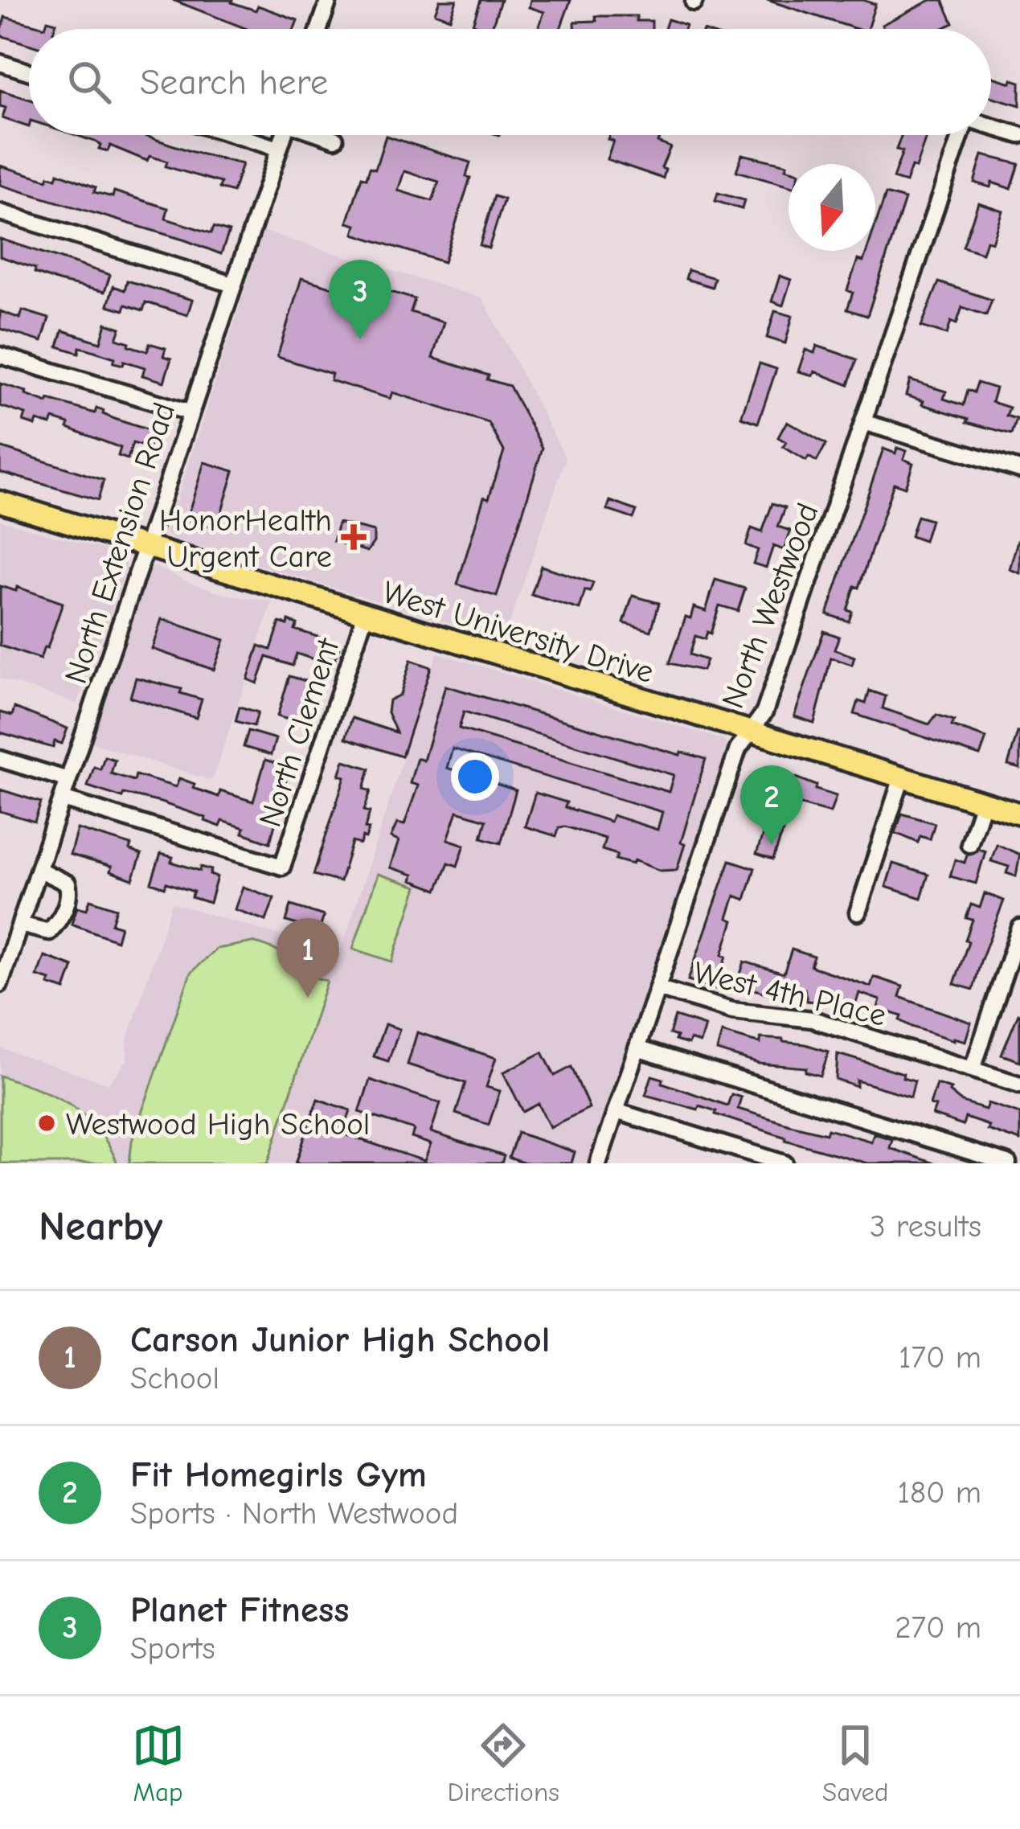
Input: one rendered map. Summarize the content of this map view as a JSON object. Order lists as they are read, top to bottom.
{
  "streets": {
    "main road": ["West University Drive"],
    "street": [
      "North Extension Road",
      "North Westwood",
      "North Clement",
      "West 4th Place"
    ]
  },
  "crossings": [
    ["North Extension Road", "West University Drive"],
    ["North Extension Road", "North Clement"],
    ["North Westwood", "West University Drive"],
    ["North Westwood", "West 4th Place"],
    ["West University Drive", "North Clement"]
  ],
  "places": {
    "health": ["HonorHealth Urgent Care"],
    "other": ["Westwood High School"]
  },
  "north": "bottom",
  "page": {
    "search": "Search here",
    "pins": ["3", "2", "1"],
    "heading": ["Nearby", "3 results"],
    "list": [
      {
        "mark": "1",
        "name": "Carson Junior High School",
        "note": "School",
        "value": "170 m"
      },
      {
        "mark": "2",
        "name": "Fit Homegirls Gym",
        "note": "Sports · North Westwood",
        "value": "180 m"
      },
      {
        "mark": "3",
        "name": "Planet Fitness",
        "note": "Sports",
        "value": "270 m"
      }
    ],
    "nav": ["Map", "Directions", "Saved"]
  }
}
